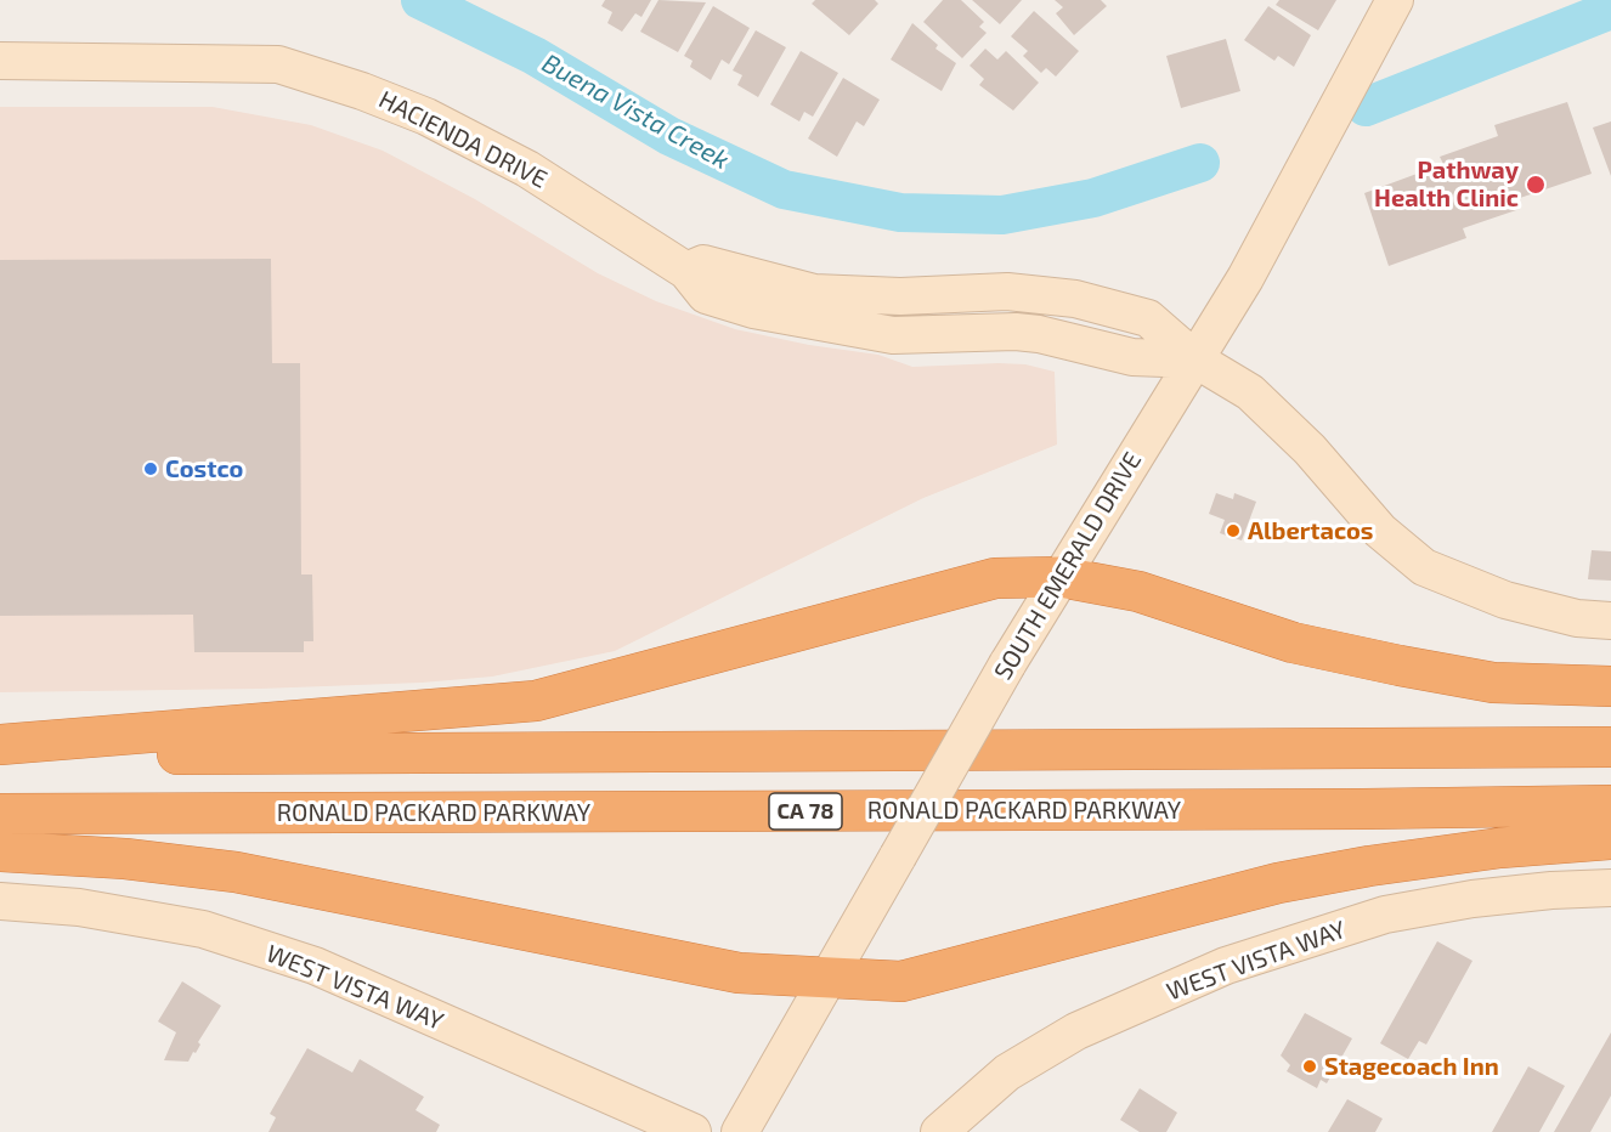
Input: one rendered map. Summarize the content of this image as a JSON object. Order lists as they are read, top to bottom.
{
  "streets": {
    "highway": ["RONALD PACKARD PARKWAY", "CA 78"],
    "main road": ["HACIENDA DRIVE", "SOUTH EMERALD DRIVE", "WEST VISTA WAY"]
  },
  "crossings": [
    ["HACIENDA DRIVE", "SOUTH EMERALD DRIVE"]
  ],
  "water": ["Buena Vista Creek"],
  "places": [
    "Pathway Health Clinic",
    "Costco",
    "Albertacos",
    "Stagecoach Inn"
  ]
}
